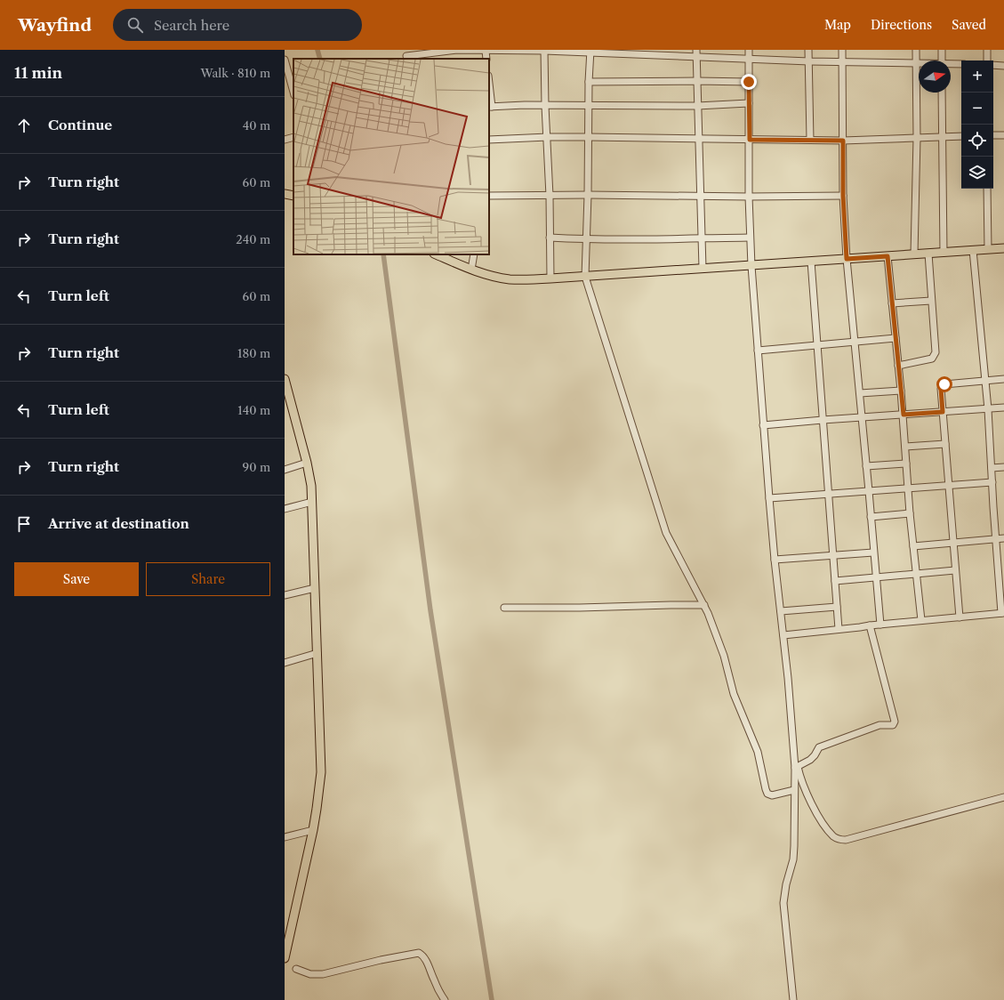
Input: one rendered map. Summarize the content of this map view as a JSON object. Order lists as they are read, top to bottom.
{
  "north": "right",
  "page": {
    "header": "Wayfind",
    "search": "Search here",
    "nav": ["Map", "Directions", "Saved"],
    "heading": ["11 min", "Walk · 810 m"],
    "map_buttons": ["+", "−"],
    "list": [
      ["Continue", "40 m"],
      ["Turn right", "60 m"],
      ["Turn right", "240 m"],
      ["Turn left", "60 m"],
      ["Turn right", "180 m"],
      ["Turn left", "140 m"],
      ["Turn right", "90 m"],
      "Arrive at destination"
    ],
    "buttons": ["Save", "Share"]
  }
}
